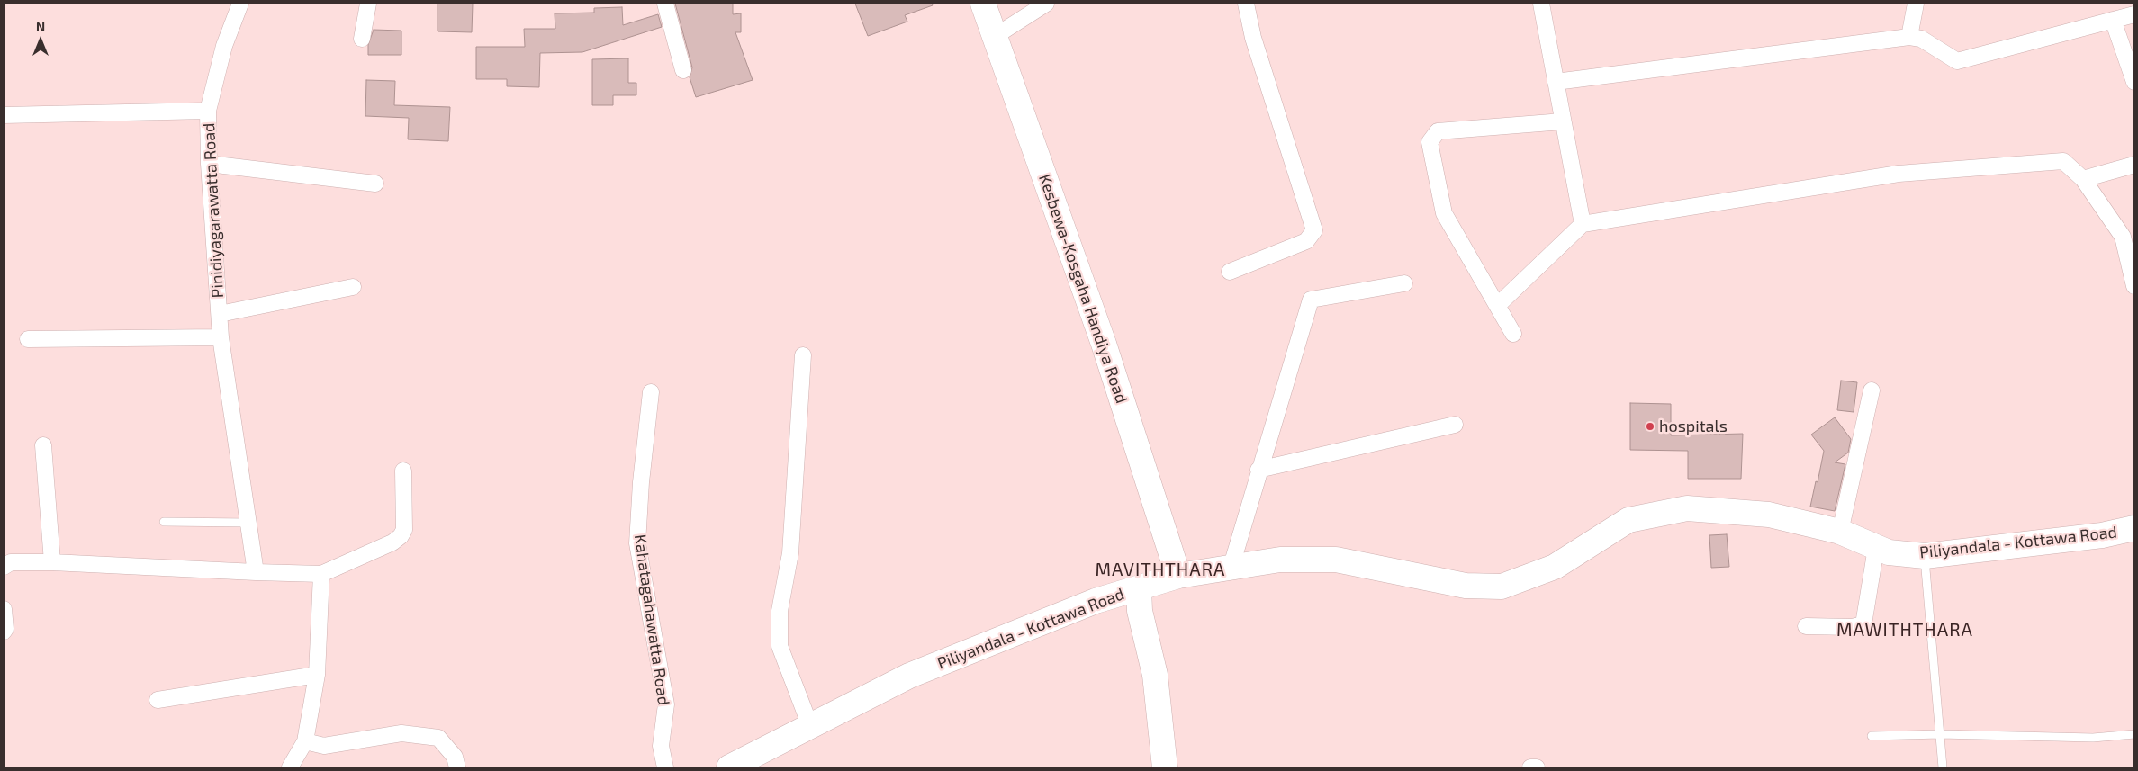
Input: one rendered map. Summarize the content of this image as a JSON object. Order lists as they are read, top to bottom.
{
  "streets": {
    "main road": ["Kesbewa-Kosgaha Handiya Road", "Piliyandala - Kottawa Road"],
    "street": ["Pinidiyagarawatta Road", "Kahatagahawatta Road"]
  },
  "crossings": [
    ["Kesbewa-Kosgaha Handiya Road", "Piliyandala - Kottawa Road"]
  ],
  "districts": ["MAVITHTHARA", "MAWITHTHARA"],
  "places": ["hospitals"],
  "north": "top"
}
